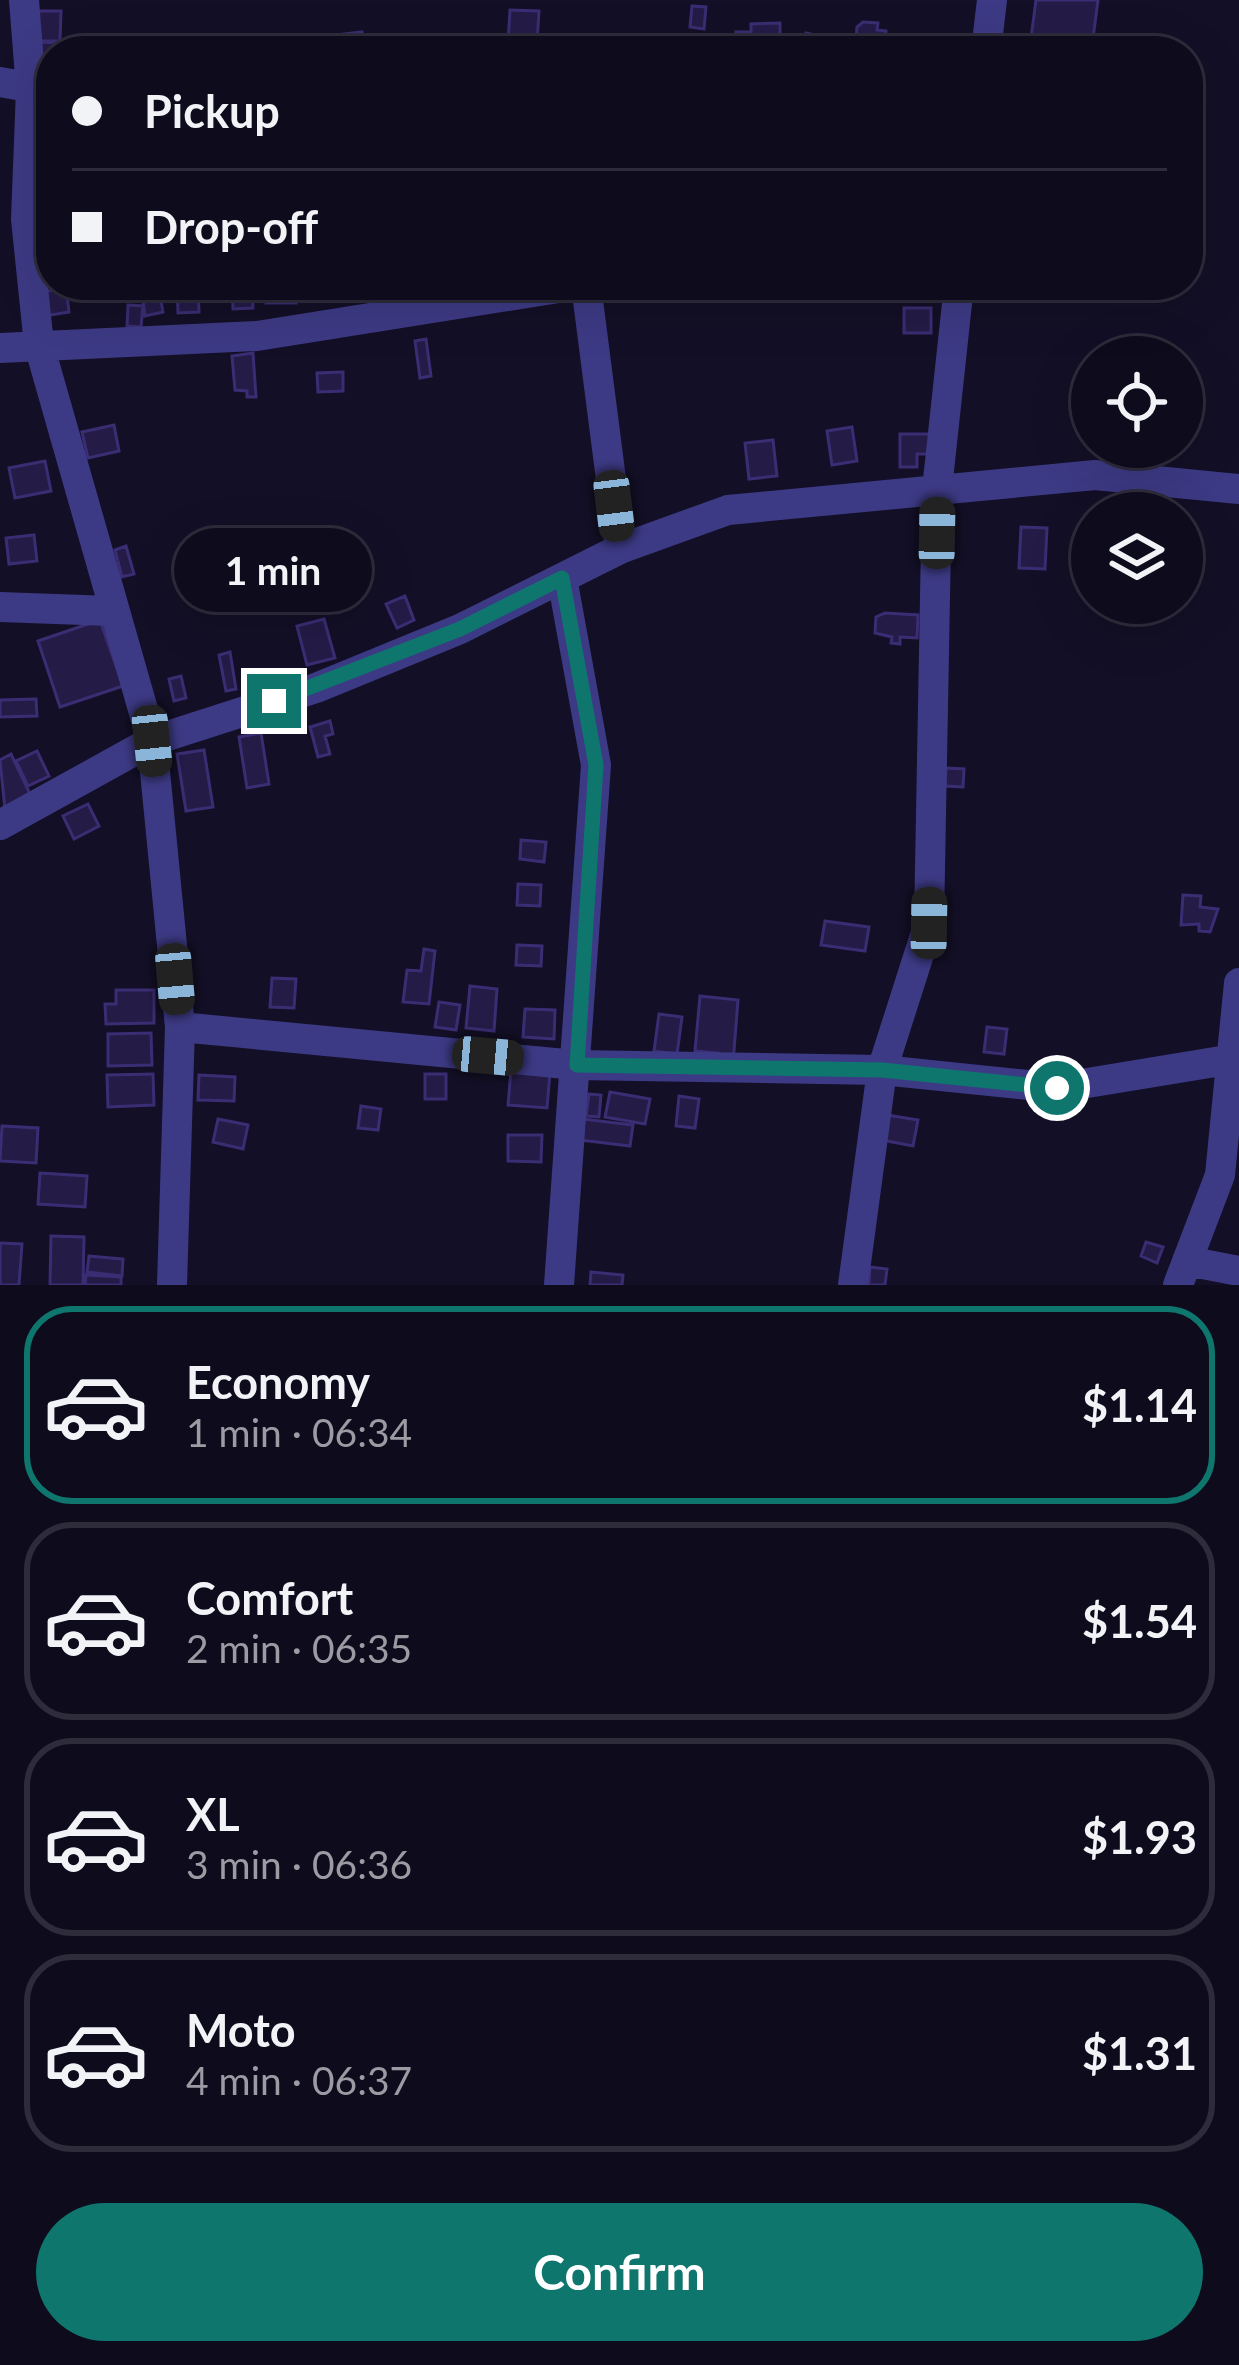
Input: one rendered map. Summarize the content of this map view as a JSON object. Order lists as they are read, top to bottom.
{
  "page": {
    "banner": ["Pickup", "Drop-off"],
    "bubble": "1 min",
    "list": [
      {
        "name": "Economy",
        "note": "1 min · 06:34",
        "value": "$1.14"
      },
      {
        "name": "Comfort",
        "note": "2 min · 06:35",
        "value": "$1.54"
      },
      {
        "name": "XL",
        "note": "3 min · 06:36",
        "value": "$1.93"
      },
      {
        "name": "Moto",
        "note": "4 min · 06:37",
        "value": "$1.31"
      }
    ],
    "buttons": "Confirm"
  }
}
